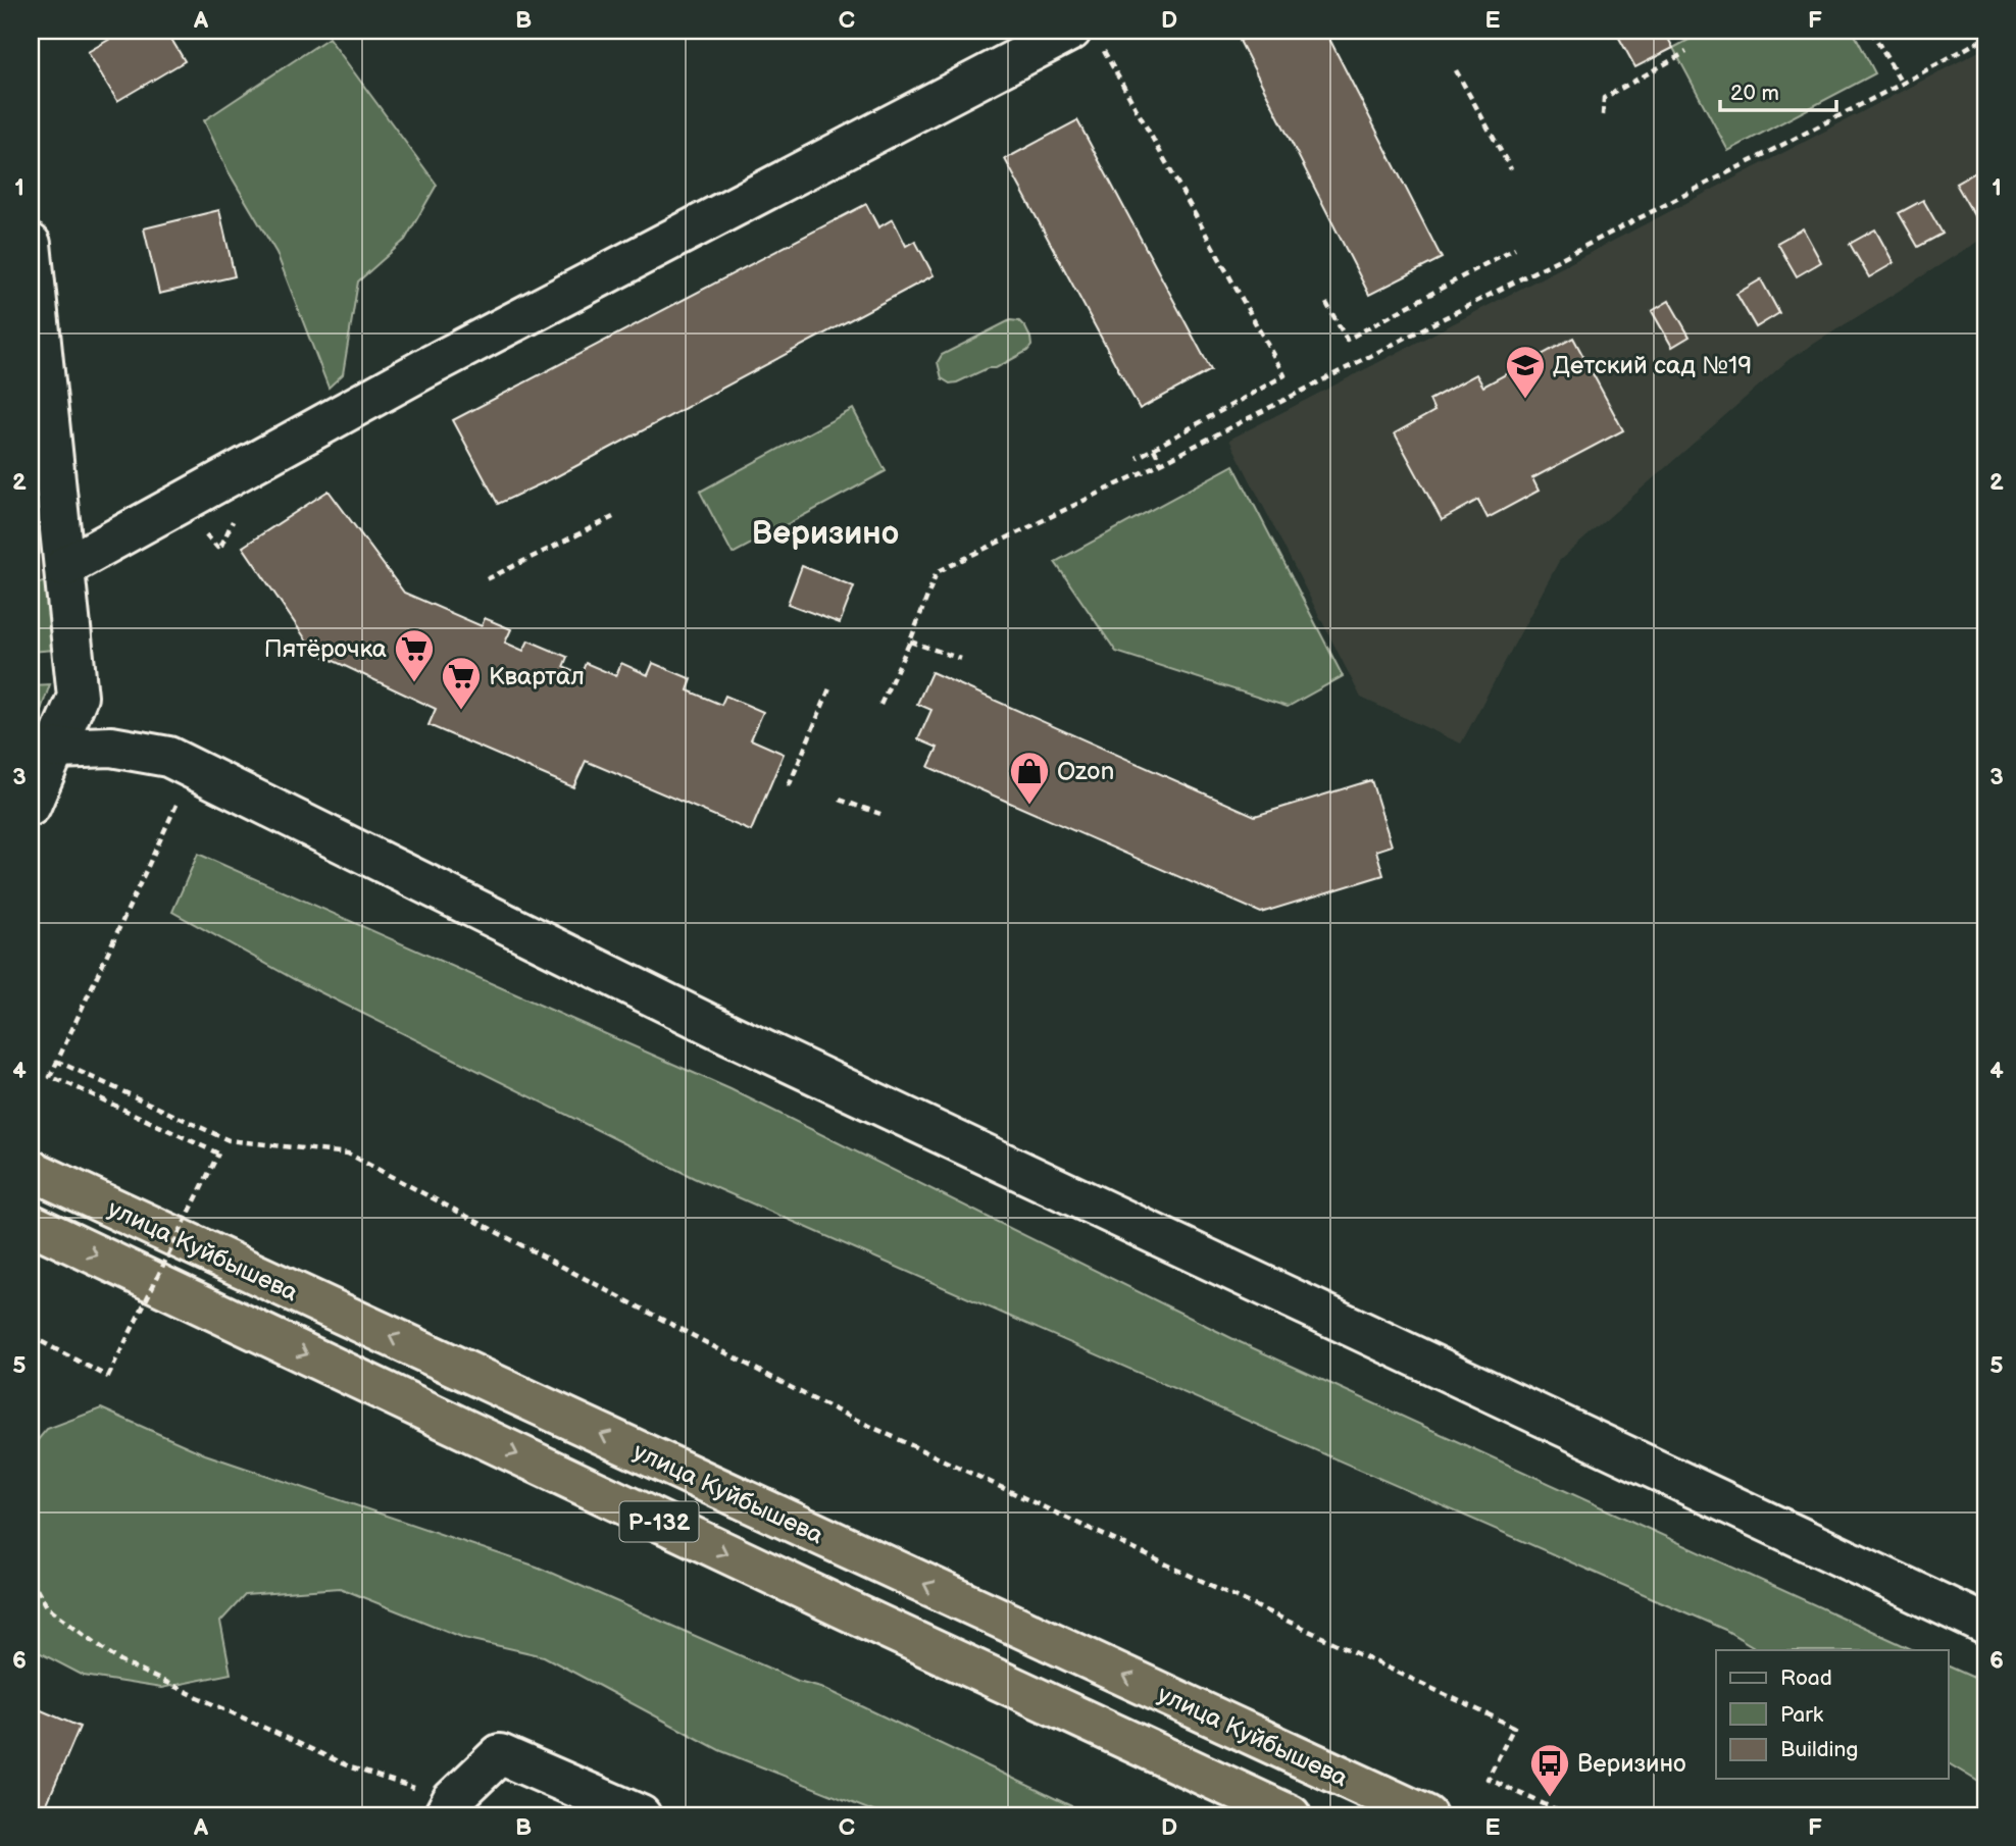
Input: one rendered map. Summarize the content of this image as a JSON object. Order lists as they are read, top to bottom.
{
  "streets": {
    "highway": ["улица Куйбышева", "Р-132"]
  },
  "districts": ["Веризино"],
  "places": {
    "school or university": ["Детский сад №19"],
    "supermarket": ["Пятёрочка", "Квартал"],
    "shop": ["Ozon"],
    "bus stop": ["Веризино"]
  },
  "legend": ["Road", "Park", "Building"],
  "scale_bar": "20 m",
  "grid": {
    "columns": [
      "A",
      "B",
      "C",
      "D",
      "E",
      "F"
    ],
    "rows": [
      "1",
      "2",
      "3",
      "4",
      "5",
      "6"
    ]
  }
}
